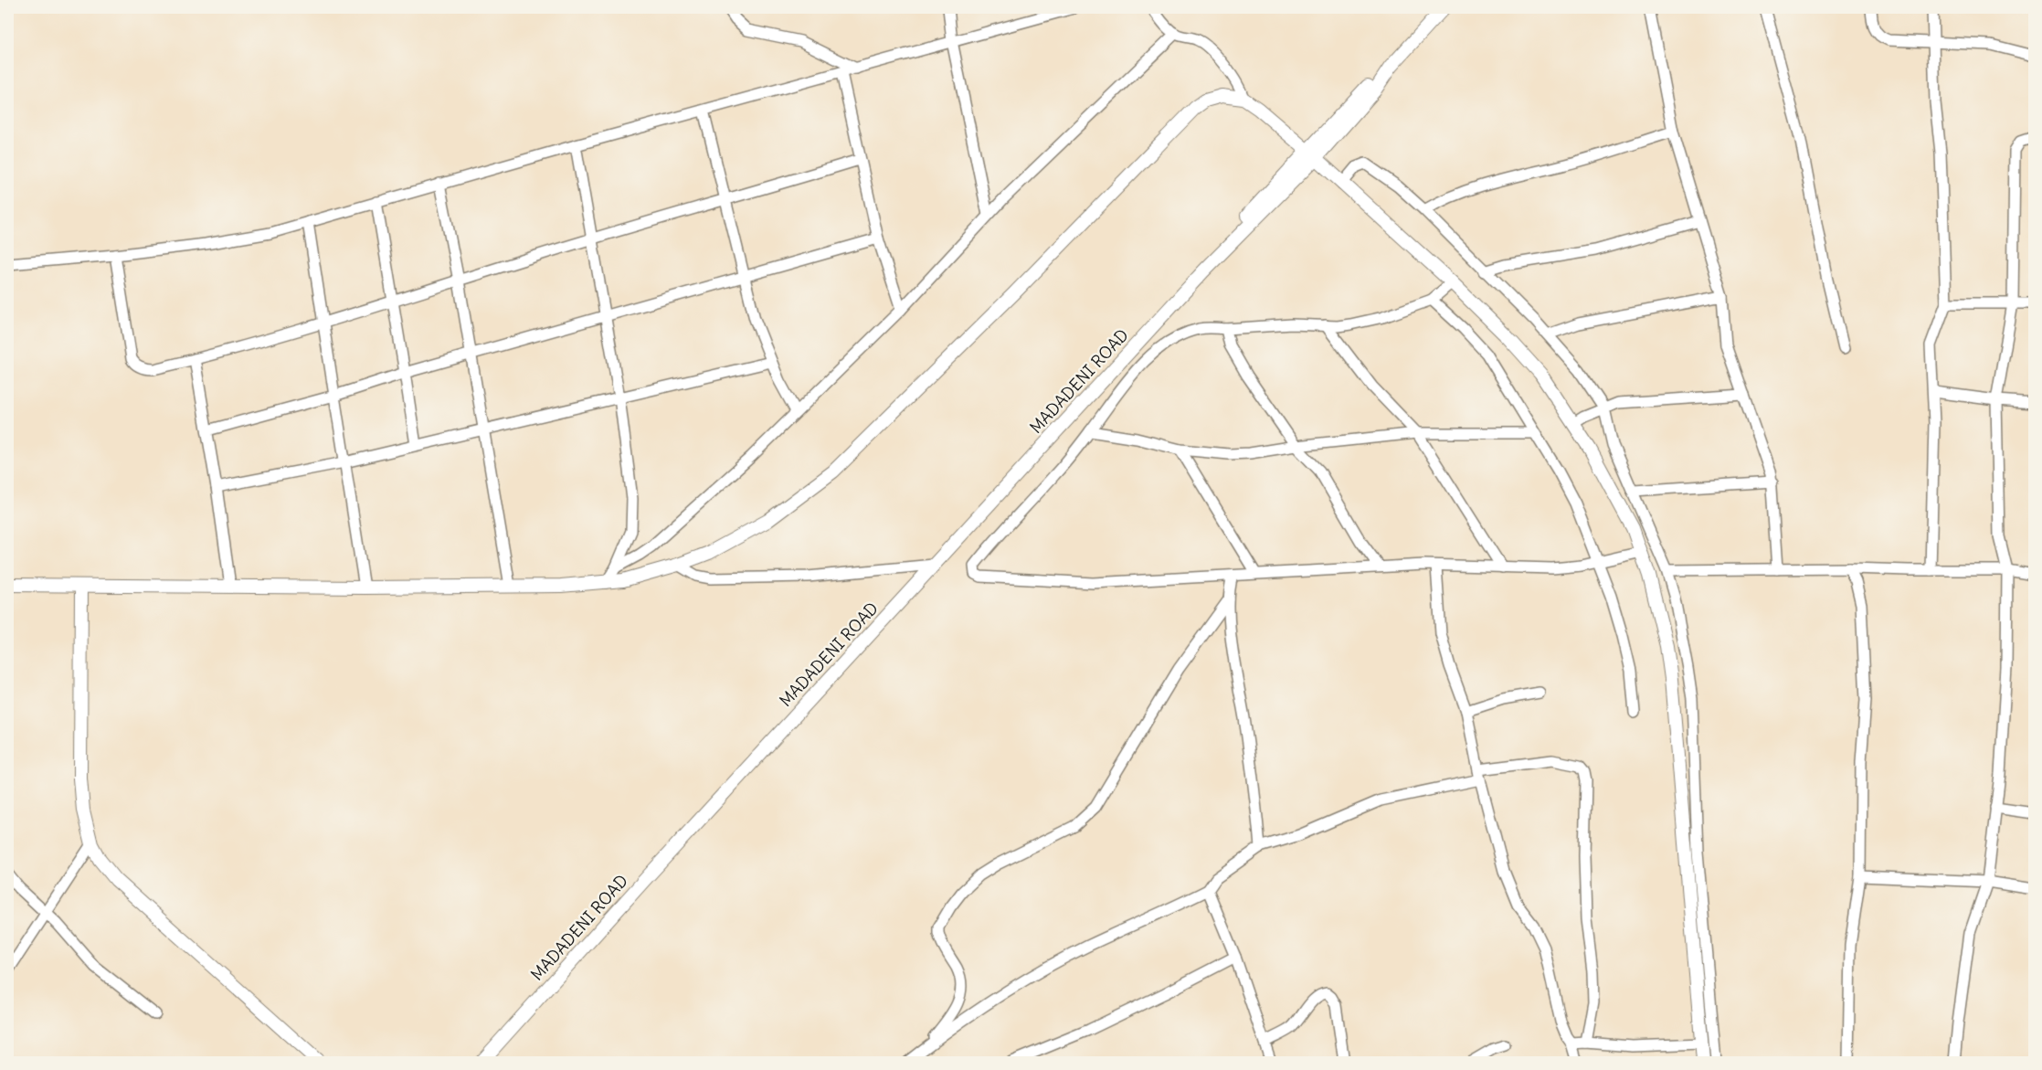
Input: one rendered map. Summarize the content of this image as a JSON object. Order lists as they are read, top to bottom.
{
  "streets": {
    "street": ["MADADENI ROAD"]
  }
}
